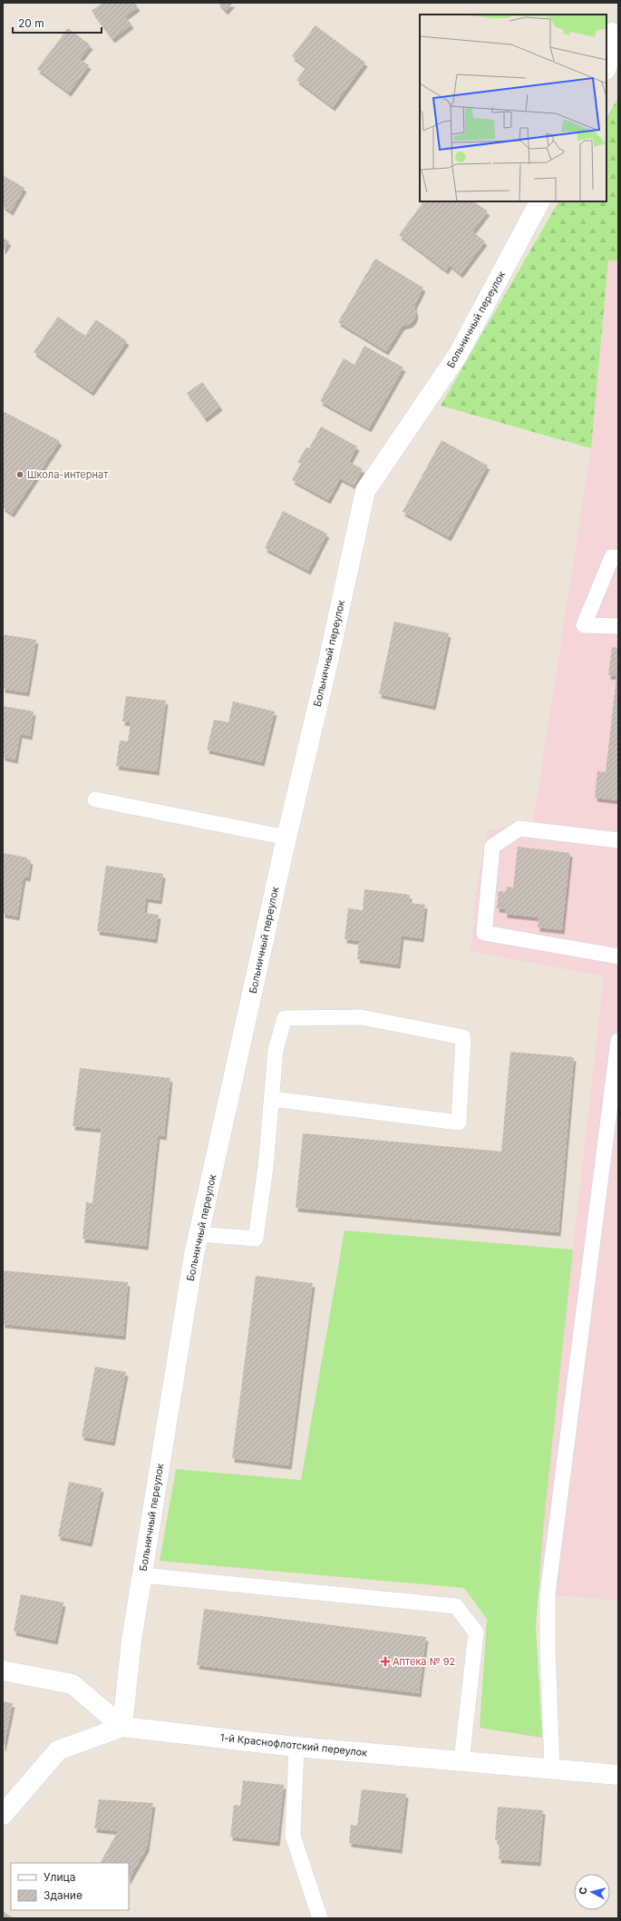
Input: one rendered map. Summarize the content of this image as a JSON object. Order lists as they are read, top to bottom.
{
  "streets": {
    "street": ["Больничный переулок", "1-й Краснофлотский переулок"]
  },
  "crossings": [
    ["Больничный переулок", "1-й Краснофлотский переулок"]
  ],
  "places": {
    "other": ["Школа-интернат"],
    "health": ["Аптека № 92"]
  },
  "legend": ["Улица", "Здание"],
  "scale_bar": "20 m",
  "north": "left"
}
